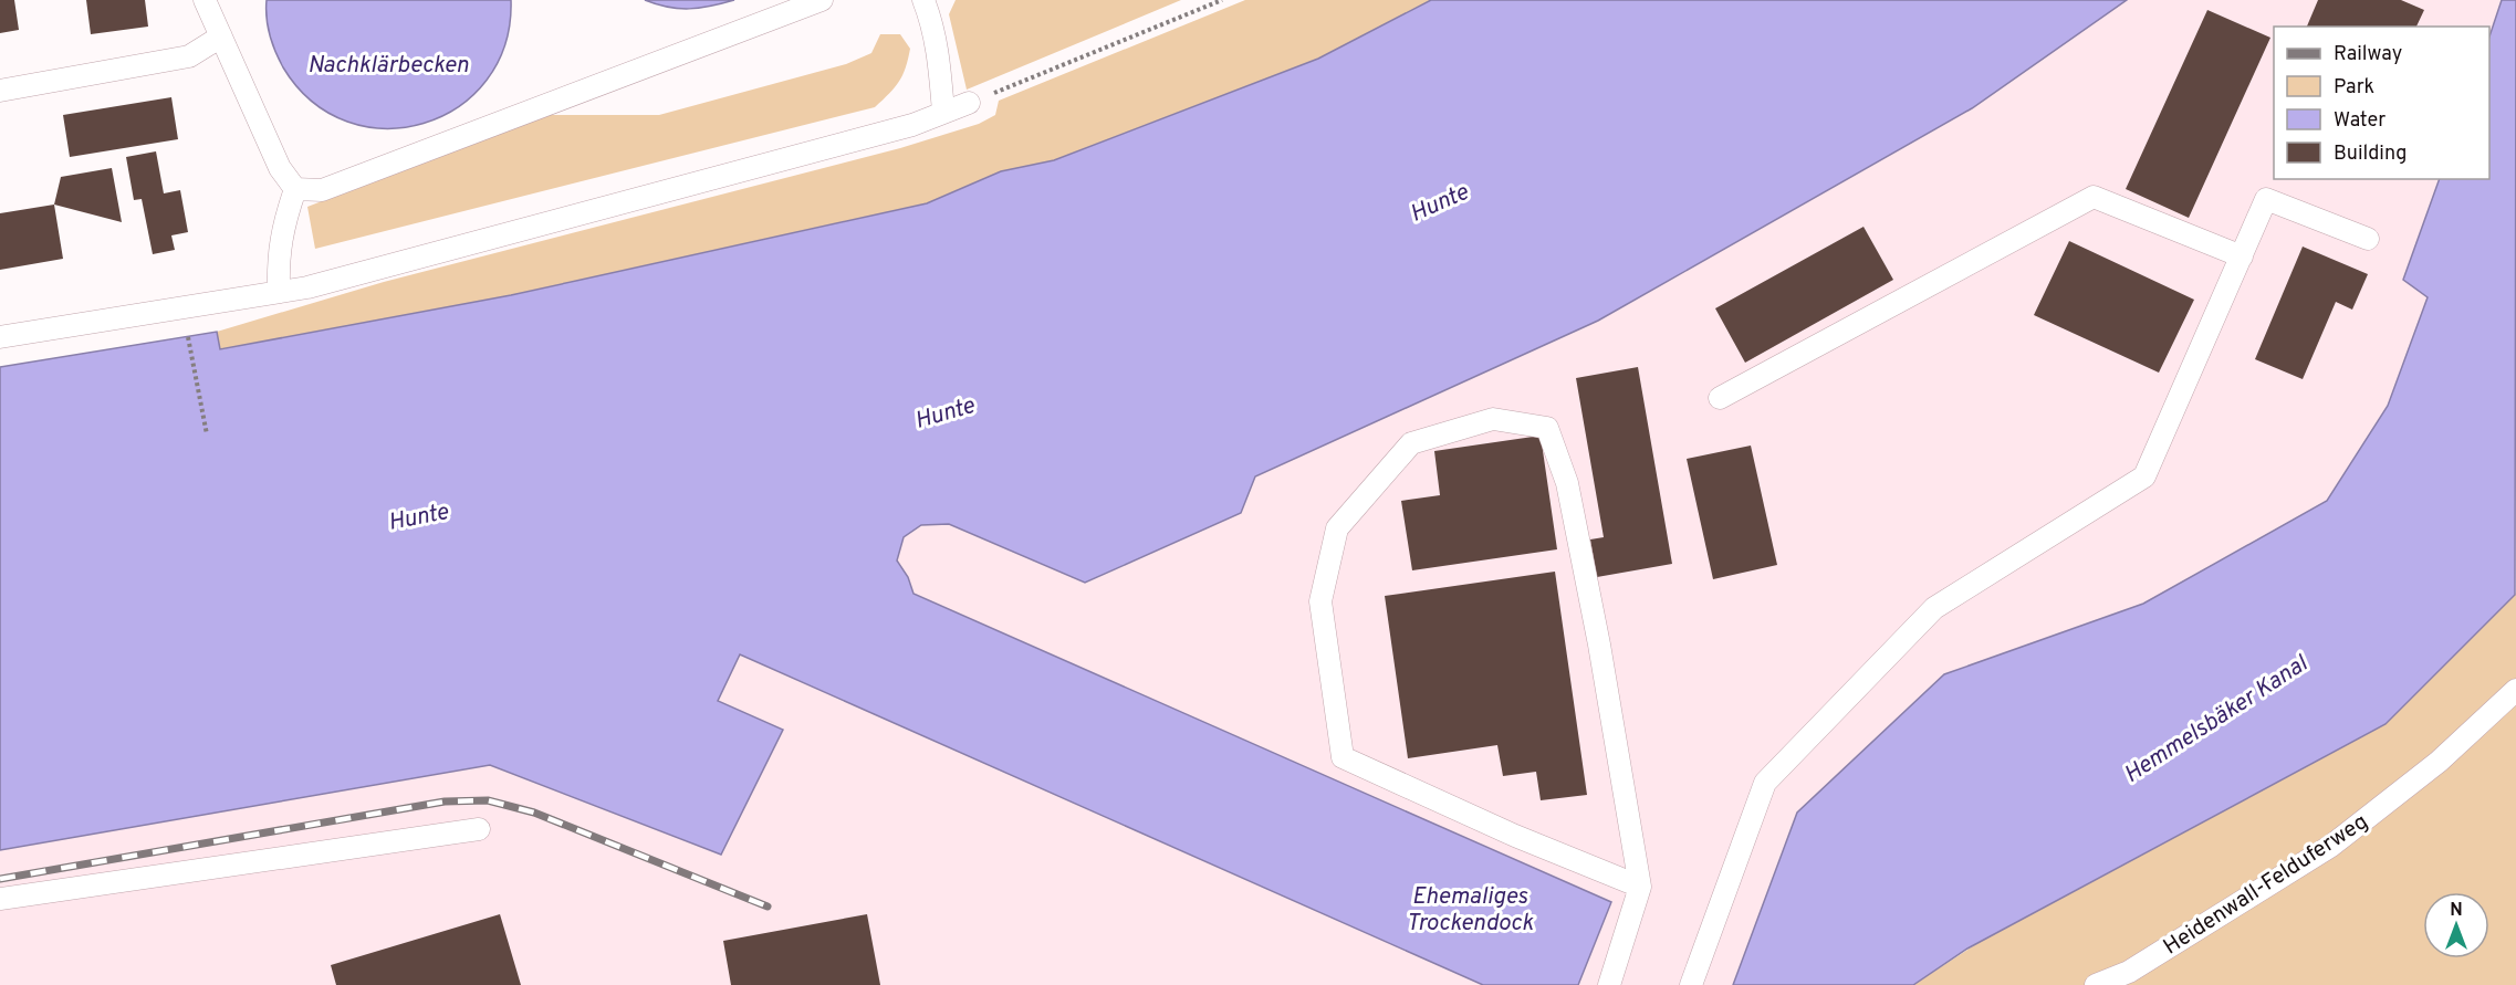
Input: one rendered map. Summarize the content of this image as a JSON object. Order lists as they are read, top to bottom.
{
  "streets": {
    "lane": ["Heidenwall-Felduferweg"]
  },
  "water": [
    "Nachklärbecken",
    "Hunte",
    "Hemmelsbäker Kanal",
    "Ehemaliges Trockendock"
  ],
  "legend": [
    "Railway",
    "Park",
    "Water",
    "Building"
  ],
  "north": "top"
}
